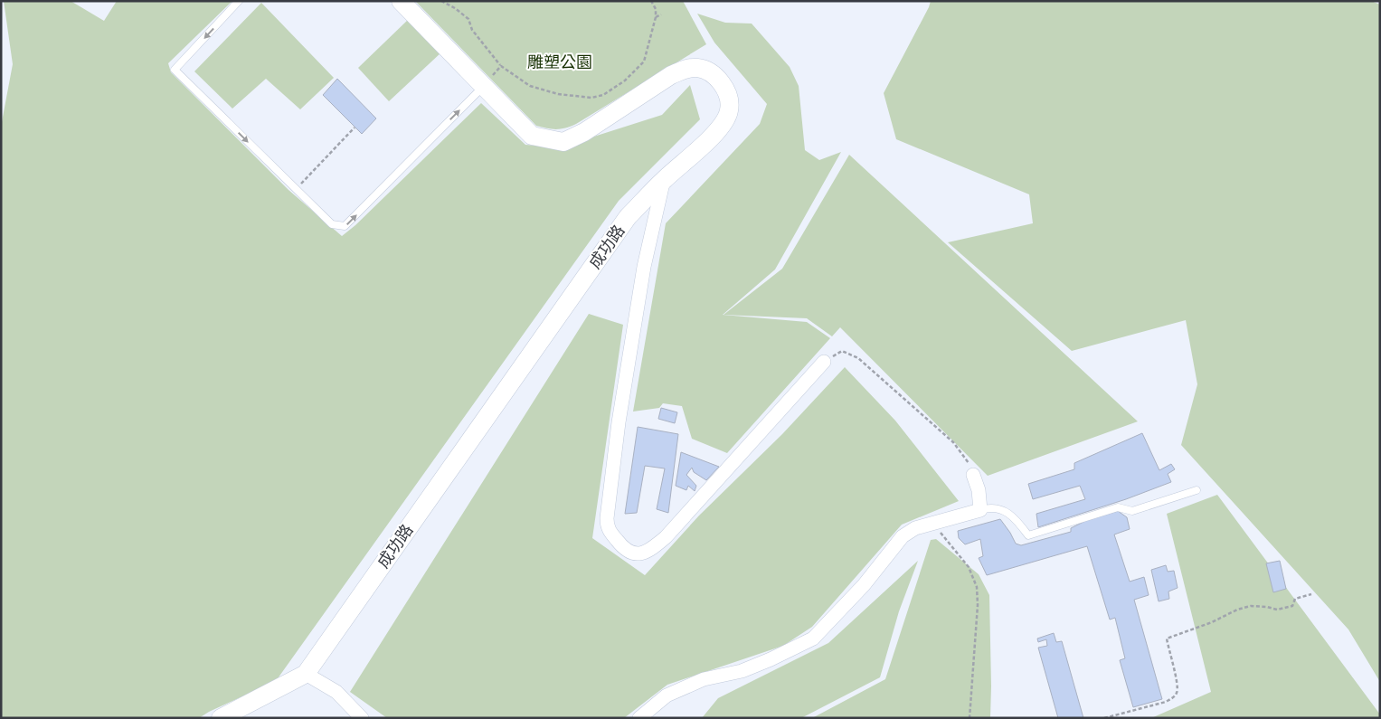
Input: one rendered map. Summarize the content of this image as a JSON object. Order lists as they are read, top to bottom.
{
  "streets": {
    "street": ["成功路"]
  },
  "parks": ["雕塑公園"]
}
